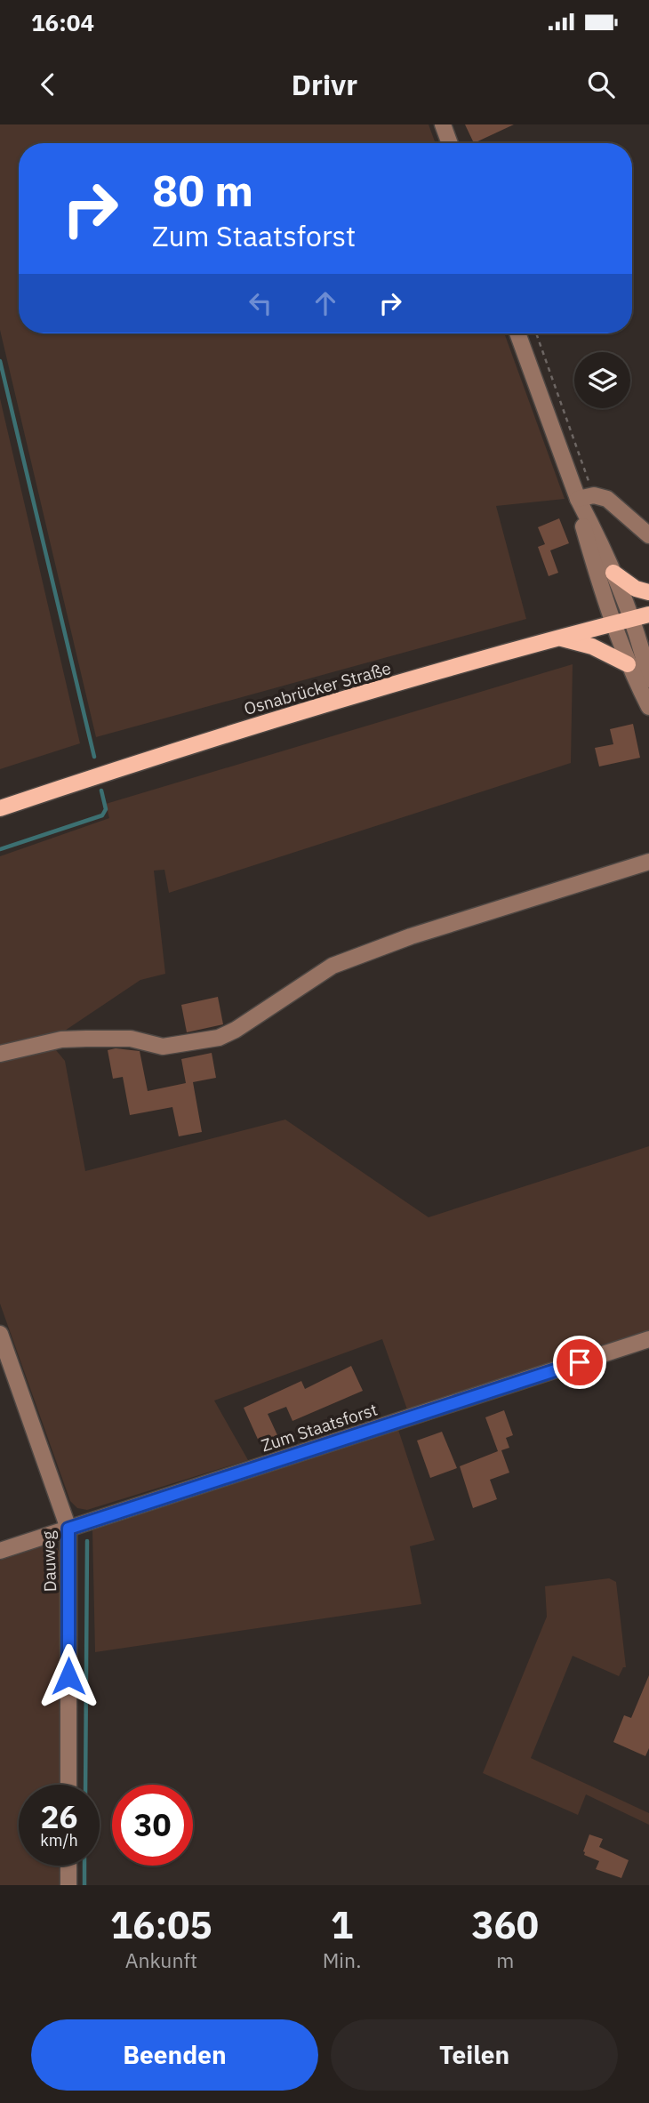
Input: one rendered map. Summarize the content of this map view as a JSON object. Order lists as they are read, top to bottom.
{
  "streets": {
    "main road": ["Osnabrücker Straße"],
    "street": ["Zum Staatsforst", "Dauweg"]
  },
  "crossings": [
    ["Zum Staatsforst", "Dauweg"]
  ],
  "page": {
    "status": "16:04",
    "header": "Drivr",
    "turn": ["80 m", "Zum Staatsforst"],
    "speed": "26 km/h",
    "limit": "30",
    "eta": [
      "16:05",
      "Ankunft",
      "1",
      "Min.",
      "360",
      "m"
    ],
    "buttons": ["Beenden", "Teilen"]
  }
}
